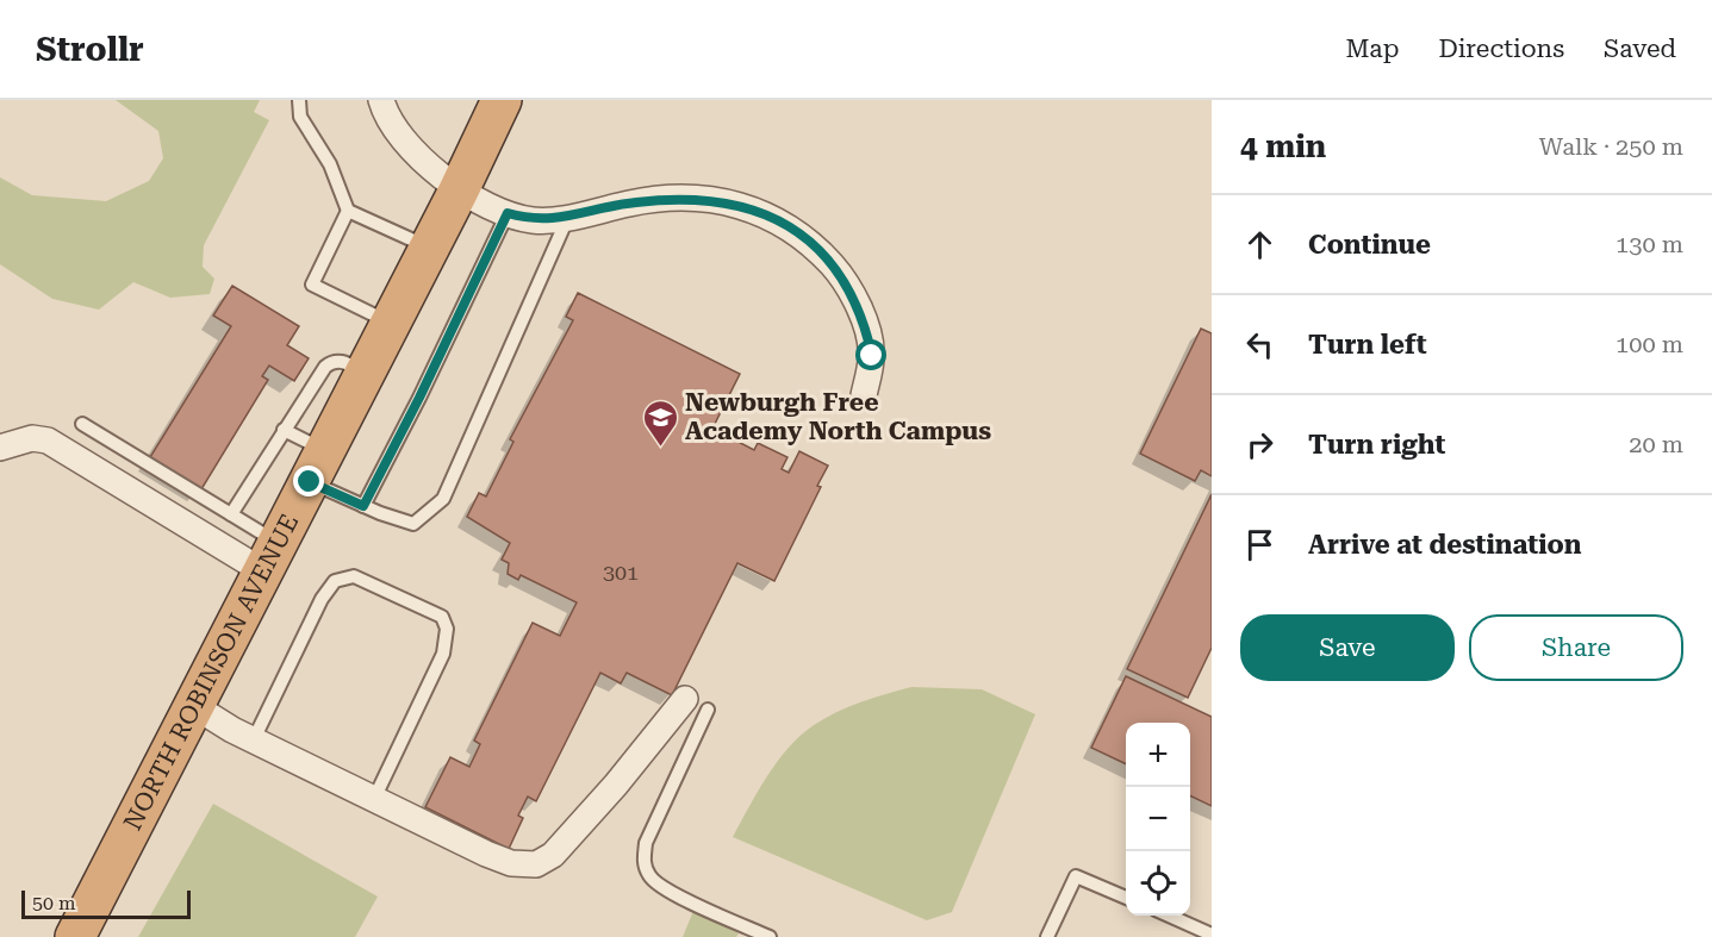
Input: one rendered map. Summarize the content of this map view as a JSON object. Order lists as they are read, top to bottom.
{
  "streets": {
    "highway": ["NORTH ROBINSON AVENUE"]
  },
  "places": {
    "school or university": ["Newburgh Free Academy North Campus"]
  },
  "house_numbers": ["301"],
  "scale_bar": "50 m",
  "page": {
    "header": "Strollr",
    "nav": ["Map", "Directions", "Saved"],
    "heading": ["4 min", "Walk · 250 m"],
    "list": [
      ["Continue", "130 m"],
      ["Turn left", "100 m"],
      ["Turn right", "20 m"],
      "Arrive at destination"
    ],
    "buttons": ["Save", "Share"],
    "map_buttons": ["+", "−"],
    "scale": "50 m"
  }
}
